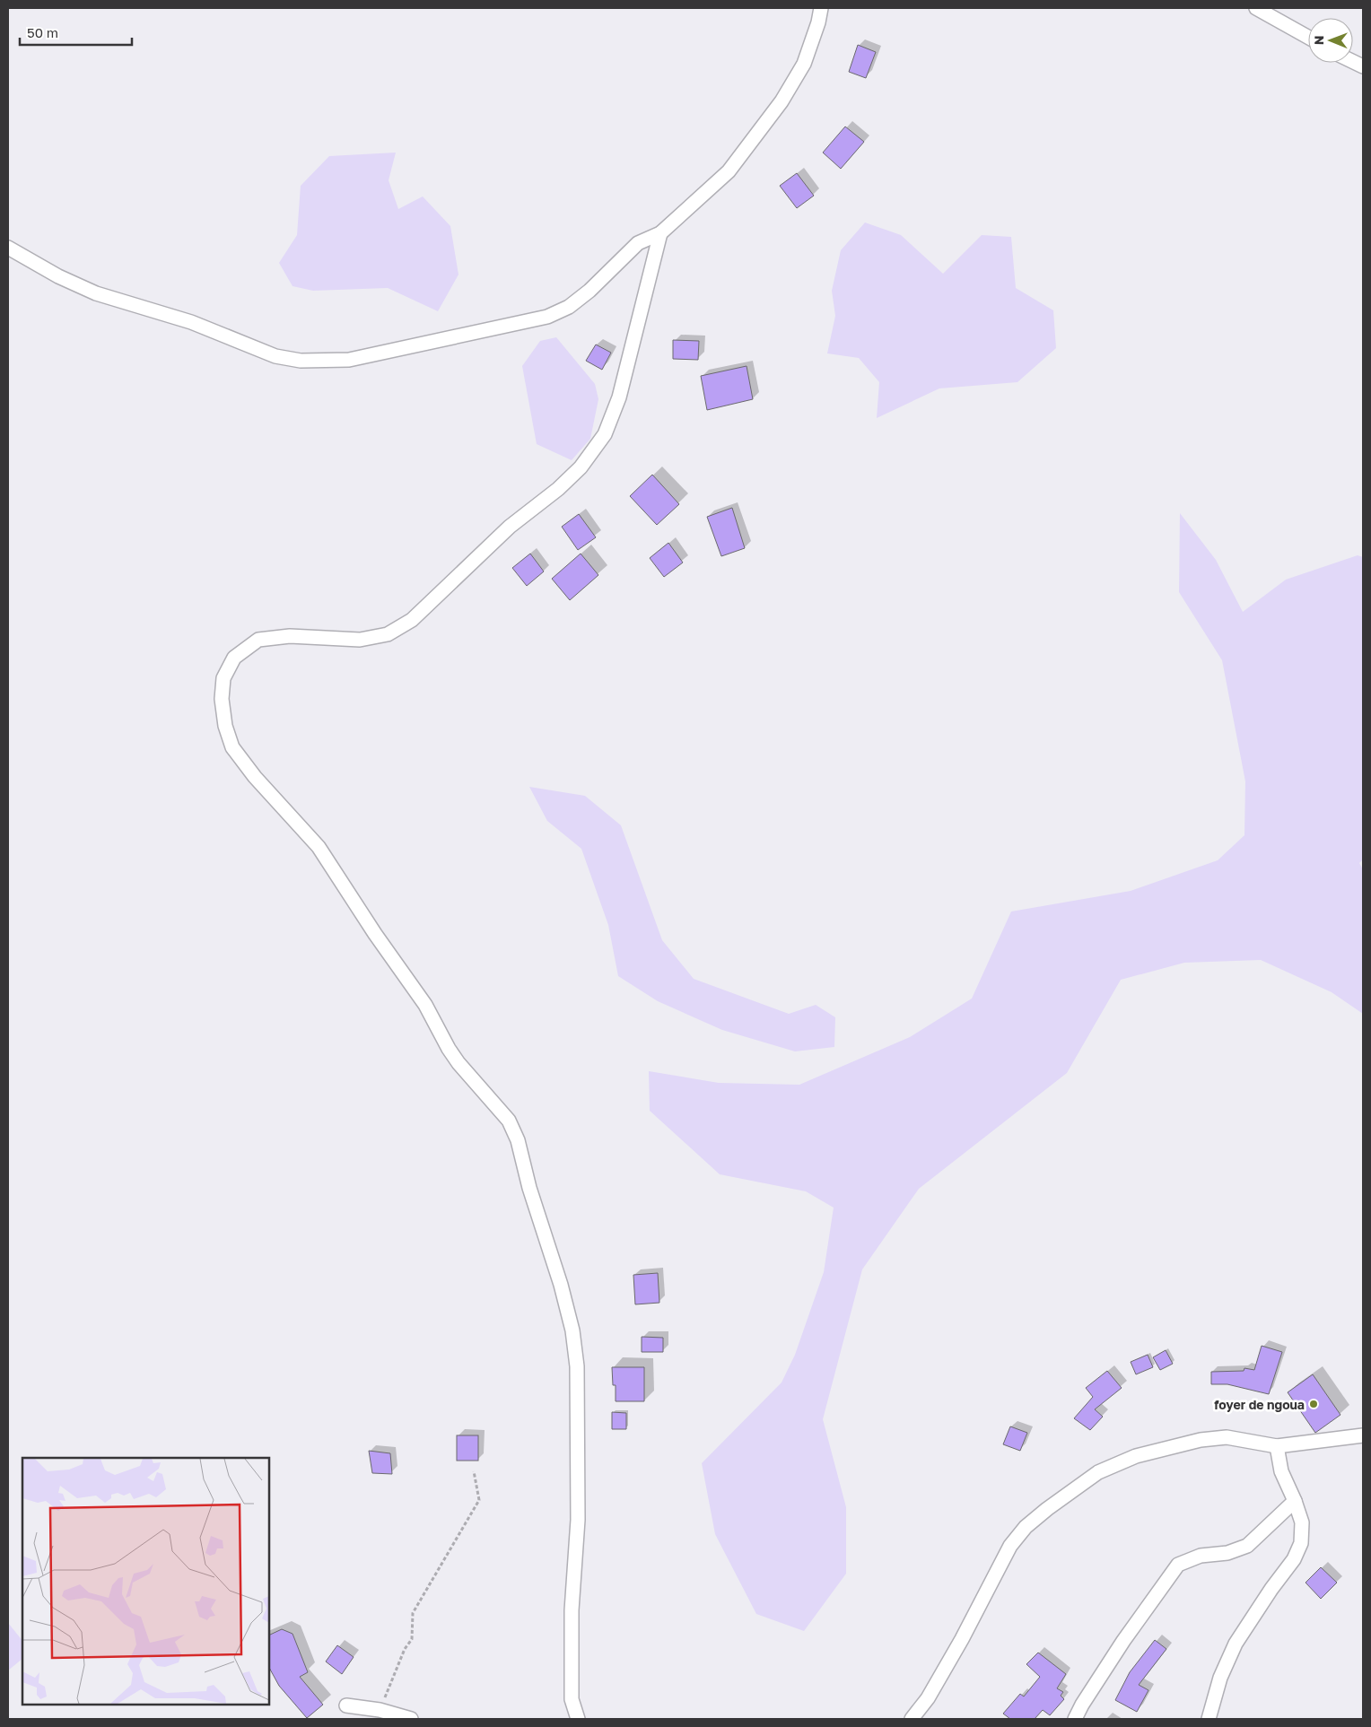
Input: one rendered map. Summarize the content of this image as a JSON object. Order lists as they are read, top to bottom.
{
  "places": ["foyer de ngoua"],
  "scale_bar": "50 m",
  "north": "left"
}
